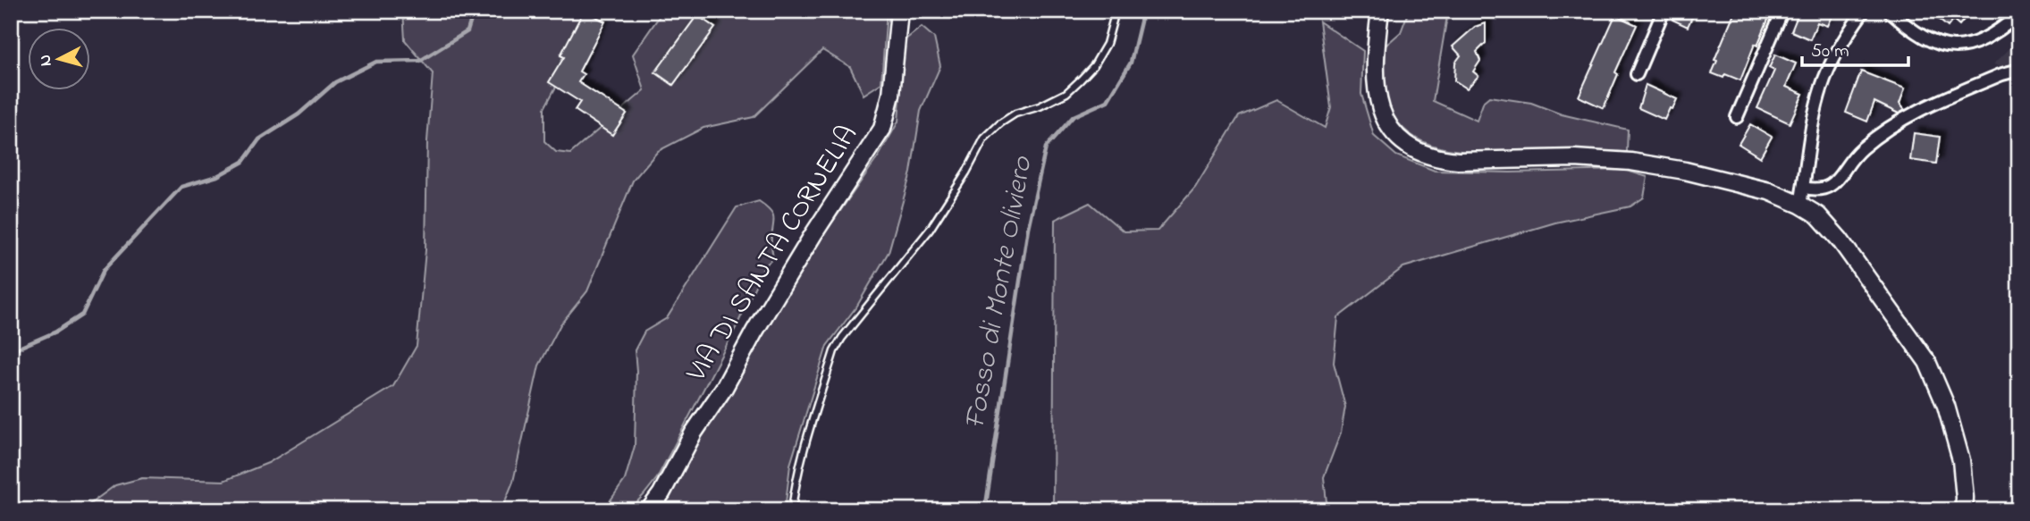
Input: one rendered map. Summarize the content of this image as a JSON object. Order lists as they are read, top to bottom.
{
  "streets": {
    "street": ["VIA DI SANTA CORNELIA"]
  },
  "water": ["Fosso di Monte Oliviero"],
  "scale_bar": "50 m",
  "north": "left"
}
